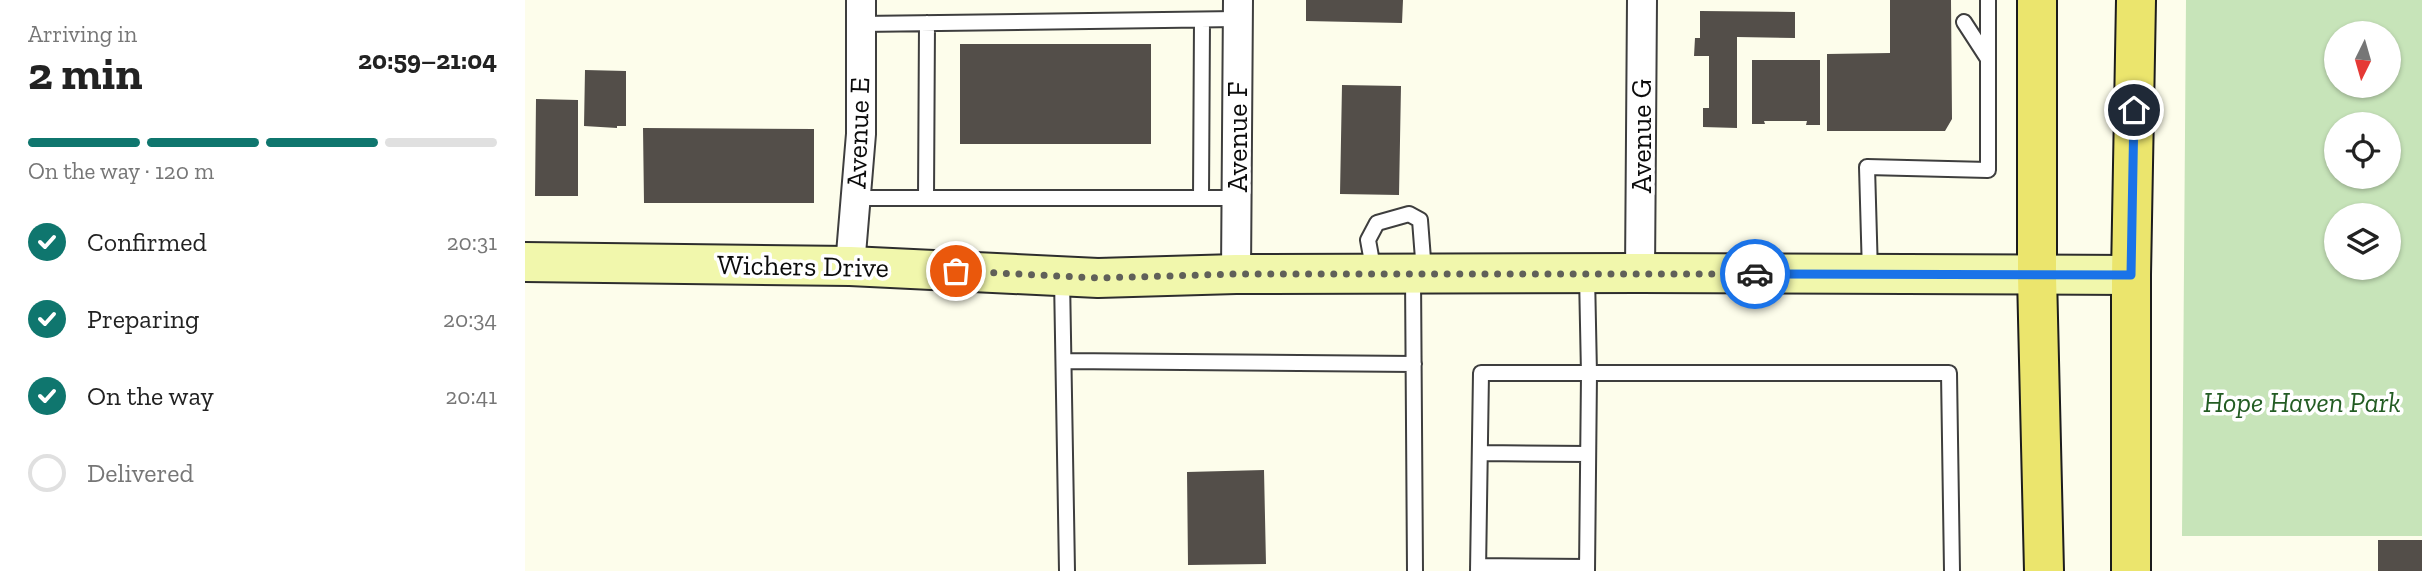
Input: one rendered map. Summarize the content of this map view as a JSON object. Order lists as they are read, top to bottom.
{
  "streets": {
    "street": [
      "Avenue E",
      "Avenue G",
      "Avenue F",
      "Wichers Drive"
    ]
  },
  "crossings": [
    ["Avenue E", "Wichers Drive"],
    ["Avenue G", "Wichers Drive"],
    ["Avenue F", "Wichers Drive"]
  ],
  "parks": ["Hope Haven Park"],
  "north": "bottom",
  "page": {
    "heading": ["2 min", "Arriving in", "20:59–21:04"],
    "bar": "On the way · 120 m",
    "list": [
      ["Confirmed", "20:31"],
      ["Preparing", "20:34"],
      ["On the way", "20:41"],
      "Delivered"
    ]
  }
}
